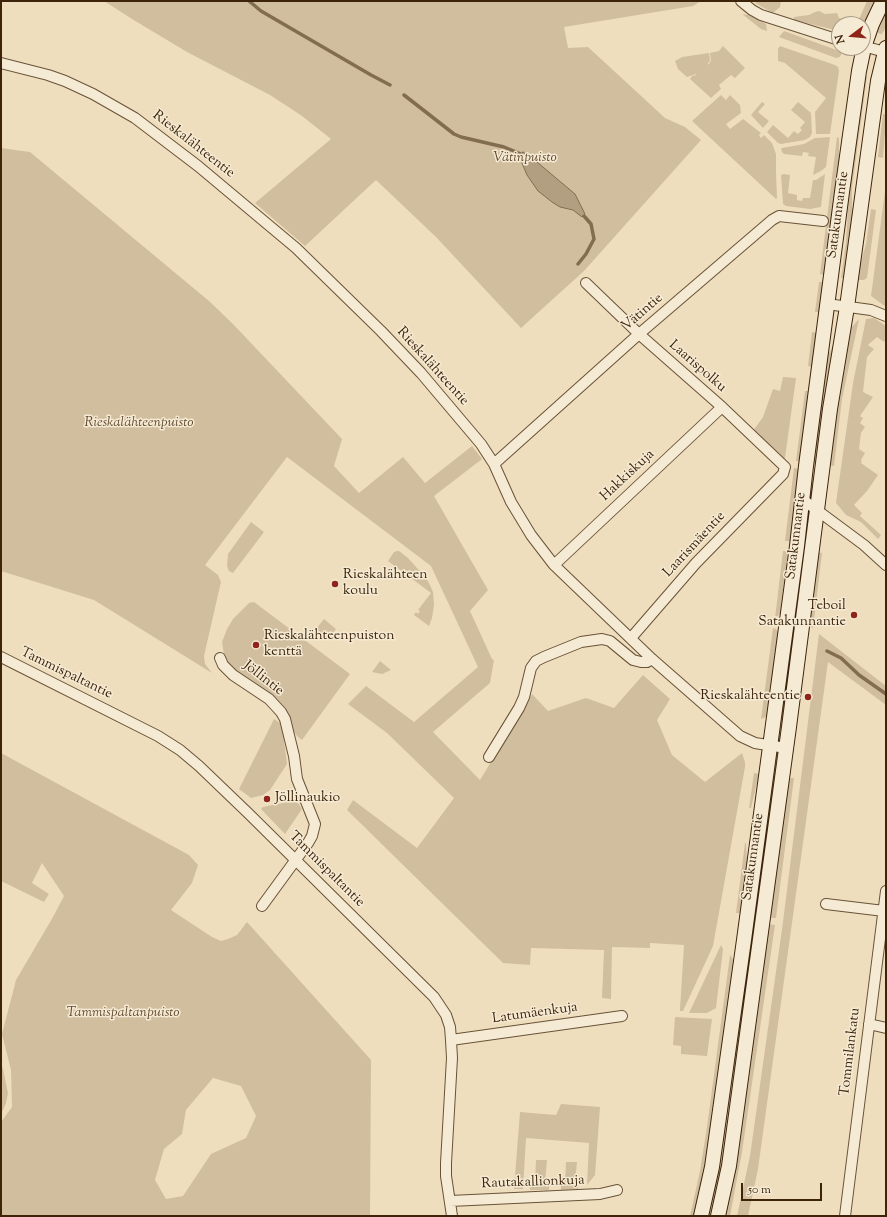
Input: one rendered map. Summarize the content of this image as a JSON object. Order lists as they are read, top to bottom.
{
  "streets": {
    "main road": ["Satakunnantie"],
    "street": [
      "Rieskalähteentie",
      "Vätintie",
      "Laarispolku",
      "Hakkiskuja",
      "Laarismäentie",
      "Tammispaltantie",
      "Jöllintie",
      "Latumäenkuja",
      "Tommilankatu",
      "Rautakallionkuja"
    ]
  },
  "crossings": [
    ["Rieskalähteentie", "Satakunnantie"],
    ["Rieskalähteentie", "Vätintie"],
    ["Rieskalähteentie", "Hakkiskuja"],
    ["Rieskalähteentie", "Laarismäentie"],
    ["Vätintie", "Laarispolku"],
    ["Laarispolku", "Hakkiskuja"],
    ["Laarispolku", "Laarismäentie"],
    ["Tammispaltantie", "Jöllintie"],
    ["Tammispaltantie", "Latumäenkuja"],
    ["Tammispaltantie", "Rautakallionkuja"]
  ],
  "parks": ["Vätinpuisto", "Rieskalähteenpuisto", "Tammispaltanpuisto"],
  "places": [
    "Rieskalähteen koulu",
    "Teboil Satakunnantie",
    "Rieskalähteenpuiston kenttä",
    "Rieskalähteentie",
    "Jöllinaukio"
  ],
  "scale_bar": "50 m",
  "north": "left"
}
